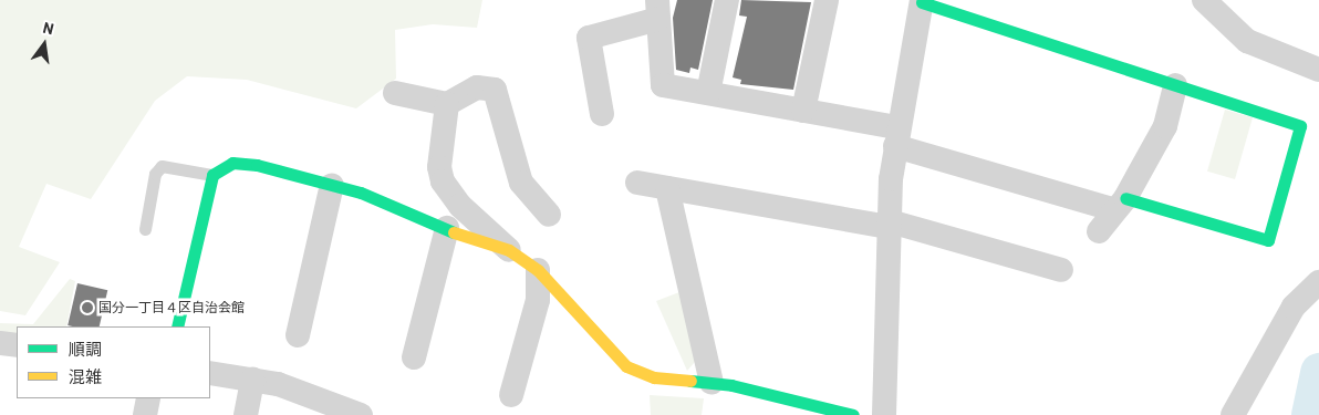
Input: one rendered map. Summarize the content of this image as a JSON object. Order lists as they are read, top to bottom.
{
  "places": ["国分一丁目４区自治会館"],
  "legend": ["順調", "混雑"],
  "north": "top"
}
